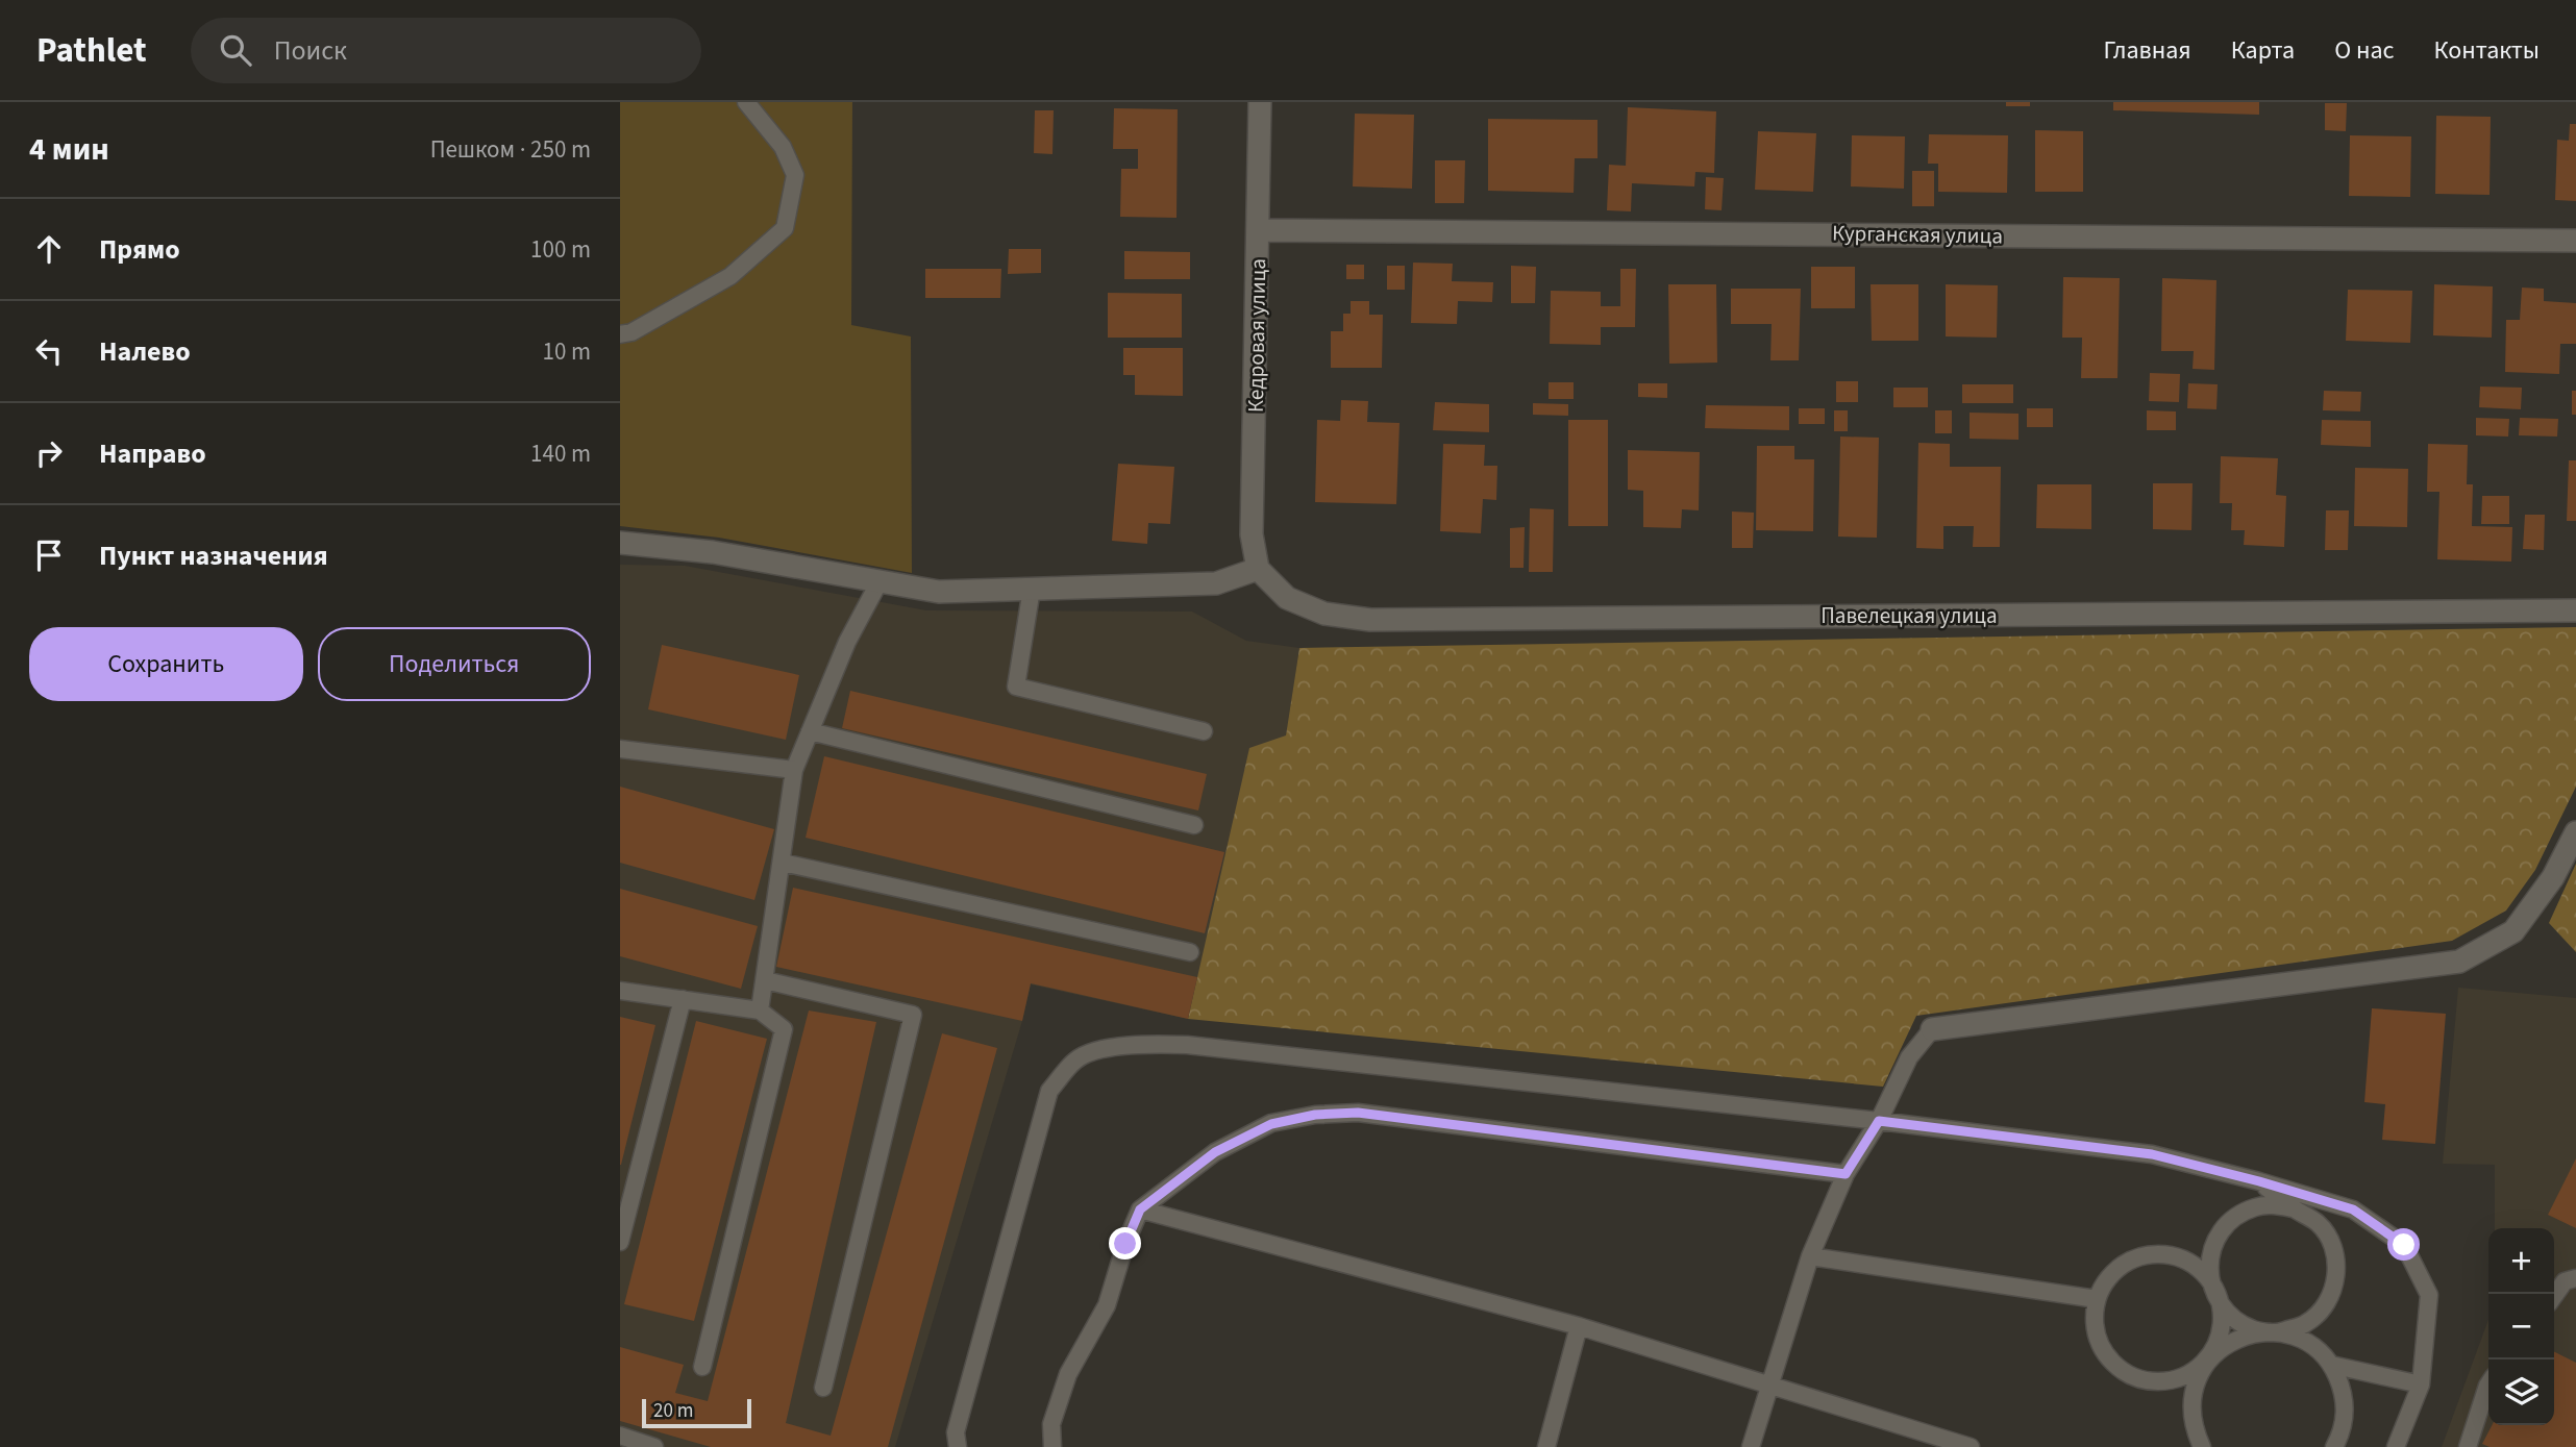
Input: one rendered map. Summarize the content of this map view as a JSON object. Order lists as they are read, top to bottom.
{
  "streets": {
    "street": ["Курганская улица", "Кедровая улица", "Павелецкая улица"]
  },
  "crossings": [
    ["Курганская улица", "Кедровая улица"],
    ["Кедровая улица", "Павелецкая улица"]
  ],
  "scale_bar": "20 m",
  "page": {
    "header": "Pathlet",
    "search": "Поиск",
    "nav": [
      "Главная",
      "Карта",
      "О нас",
      "Контакты"
    ],
    "heading": ["4 мин", "Пешком · 250 m"],
    "list": [
      ["Прямо", "100 m"],
      ["Налево", "10 m"],
      ["Направо", "140 m"],
      "Пункт назначения"
    ],
    "buttons": ["Сохранить", "Поделиться"],
    "map_buttons": ["+", "−"],
    "scale": "20 m"
  }
}
